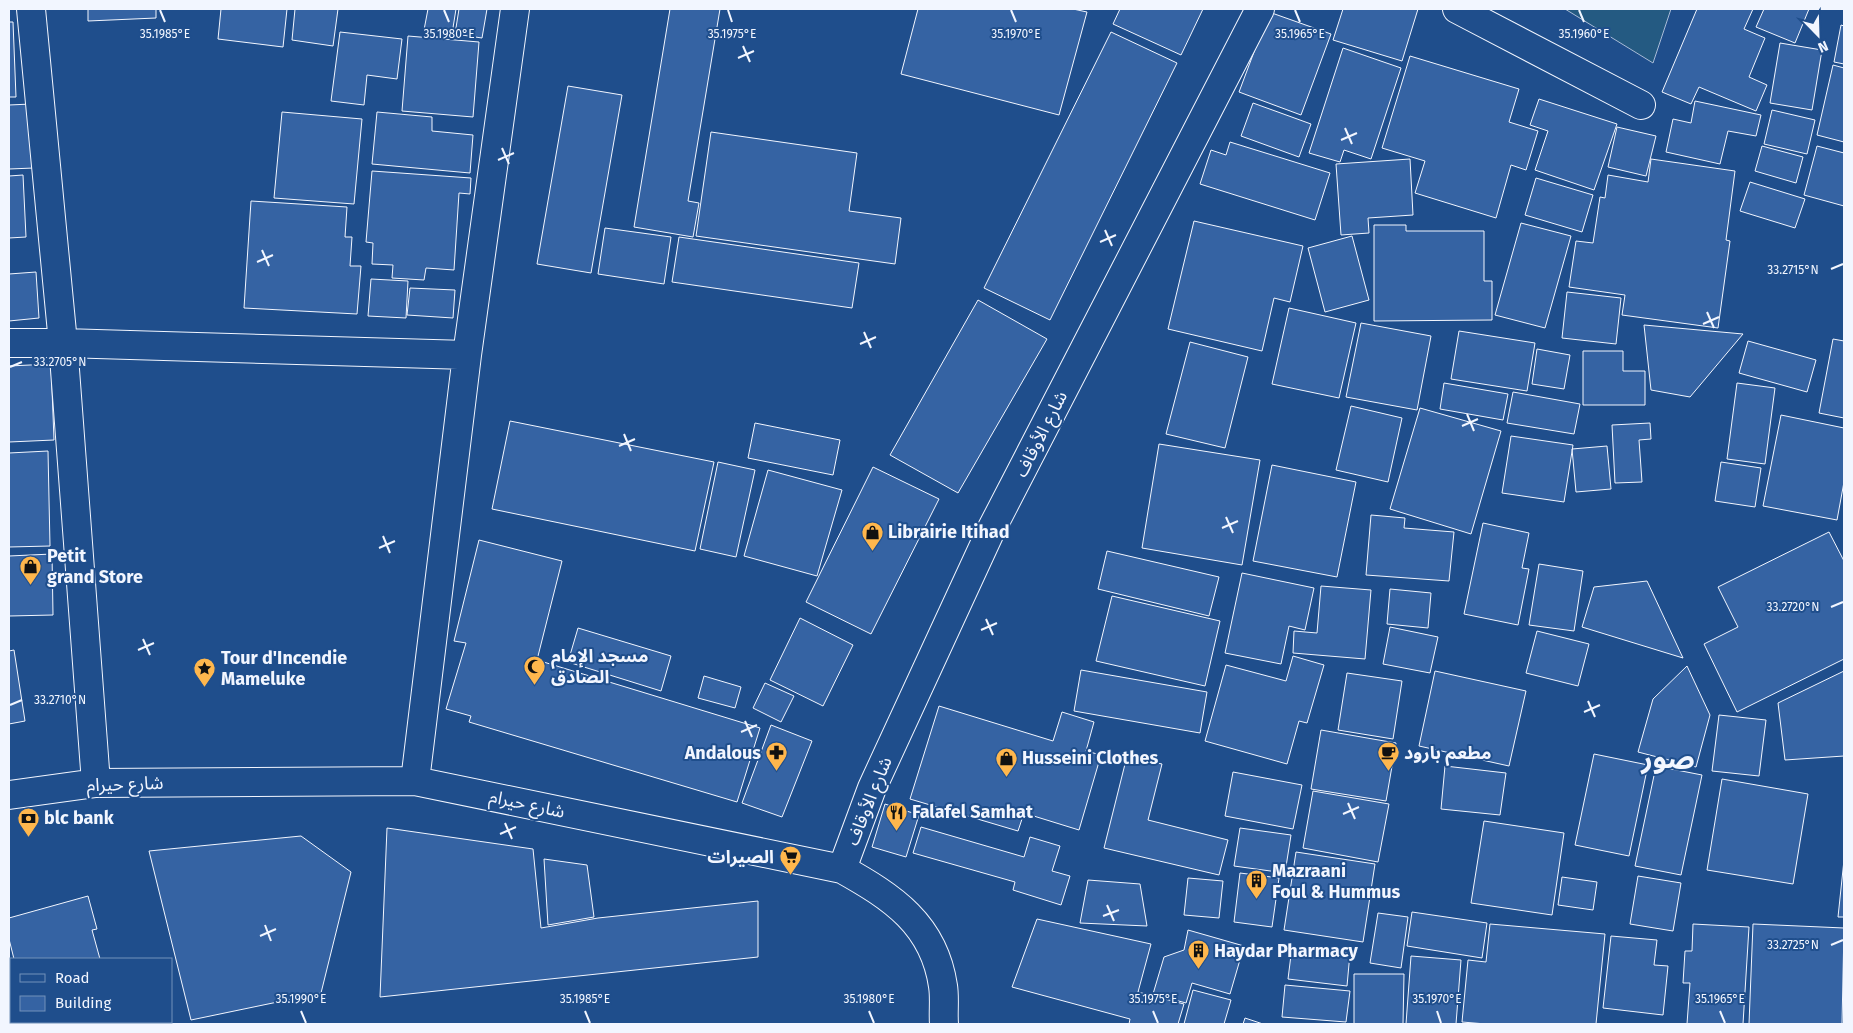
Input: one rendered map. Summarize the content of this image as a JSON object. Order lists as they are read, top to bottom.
{
  "streets": {
    "street": ["شارع الأوقاف", "شارع حيرام"]
  },
  "crossings": [
    ["شارع الأوقاف", "شارع حيرام"]
  ],
  "districts": ["صور"],
  "places": {
    "shop": ["Librairie Itihad", "Petit grand Store", "Husseini Clothes"],
    "mosque": ["مسجد الإمام الصادق"],
    "place": ["Tour d'Incendie Mameluke"],
    "pharmacy": ["Andalous"],
    "cafe": ["مطعم بارود"],
    "restaurant": ["Falafel Samhat"],
    "bank": ["blc bank"],
    "supermarket": ["الصيرات"],
    "building": ["Mazraani Foul & Hummus", "Haydar Pharmacy"]
  },
  "legend": ["Road", "Building"],
  "north": "bottom right",
  "coordinates": [
    "35.1985°E",
    "35.1980°E",
    "35.1975°E",
    "35.1970°E",
    "35.1965°E",
    "35.1960°E",
    "33.2715°N",
    "33.2705°N",
    "33.2720°N",
    "33.2710°N",
    "33.2725°N",
    "35.1990°E"
  ]
}
